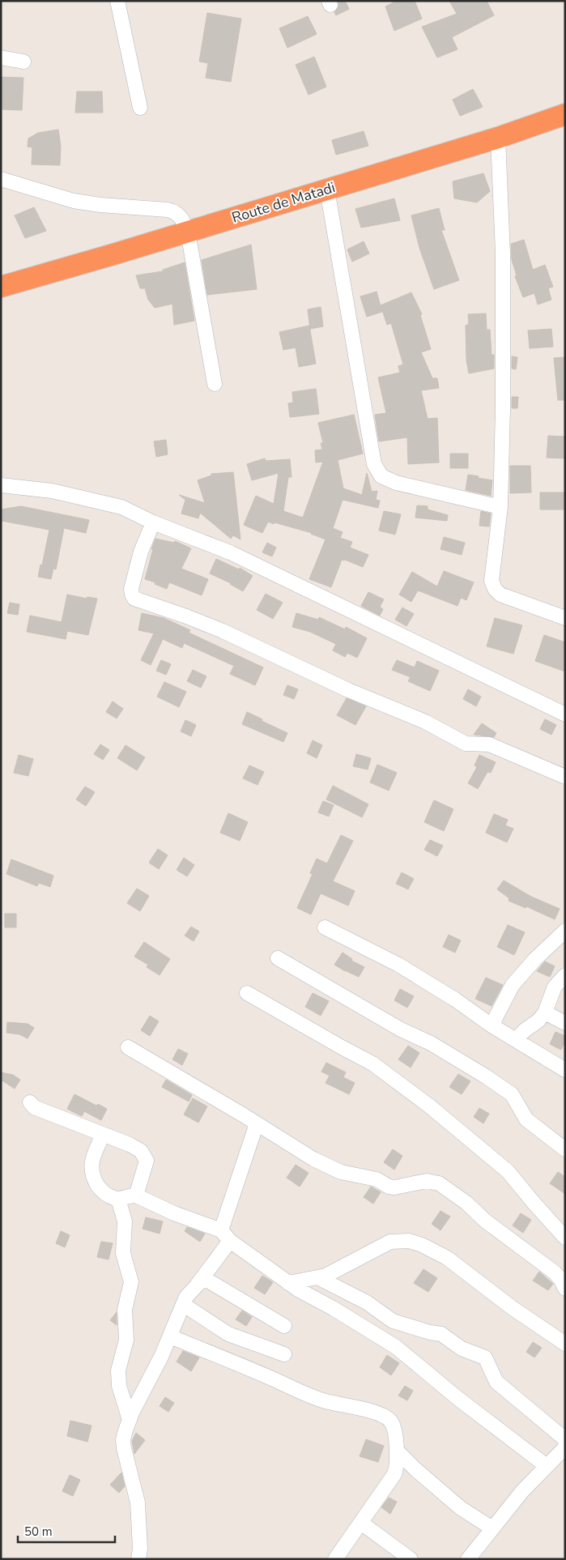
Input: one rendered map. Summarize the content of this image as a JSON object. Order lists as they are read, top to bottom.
{
  "streets": {
    "highway": ["Route de Matadi"]
  },
  "scale_bar": "50 m"
}
